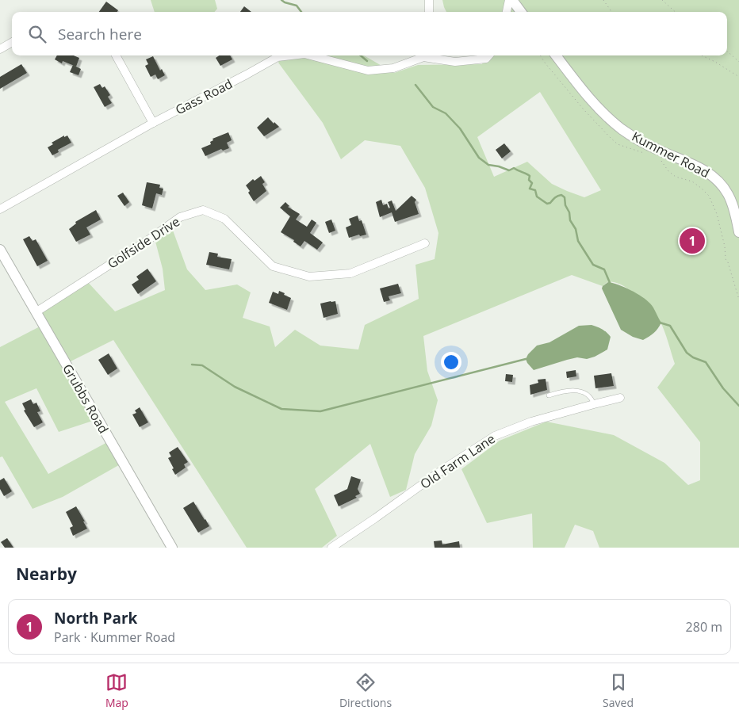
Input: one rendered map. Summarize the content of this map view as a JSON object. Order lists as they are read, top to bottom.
{
  "streets": {
    "street": [
      "Gass Road",
      "Kummer Road",
      "Golfside Drive",
      "Grubbs Road",
      "Old Farm Lane"
    ]
  },
  "crossings": [
    ["Golfside Drive", "Grubbs Road"]
  ],
  "page": {
    "search": "Search here",
    "pins": "1",
    "heading": "Nearby",
    "list": [
      {
        "mark": "1",
        "name": "North Park",
        "note": "Park · Kummer Road",
        "value": "280 m"
      }
    ],
    "nav": ["Map", "Directions", "Saved"]
  }
}
